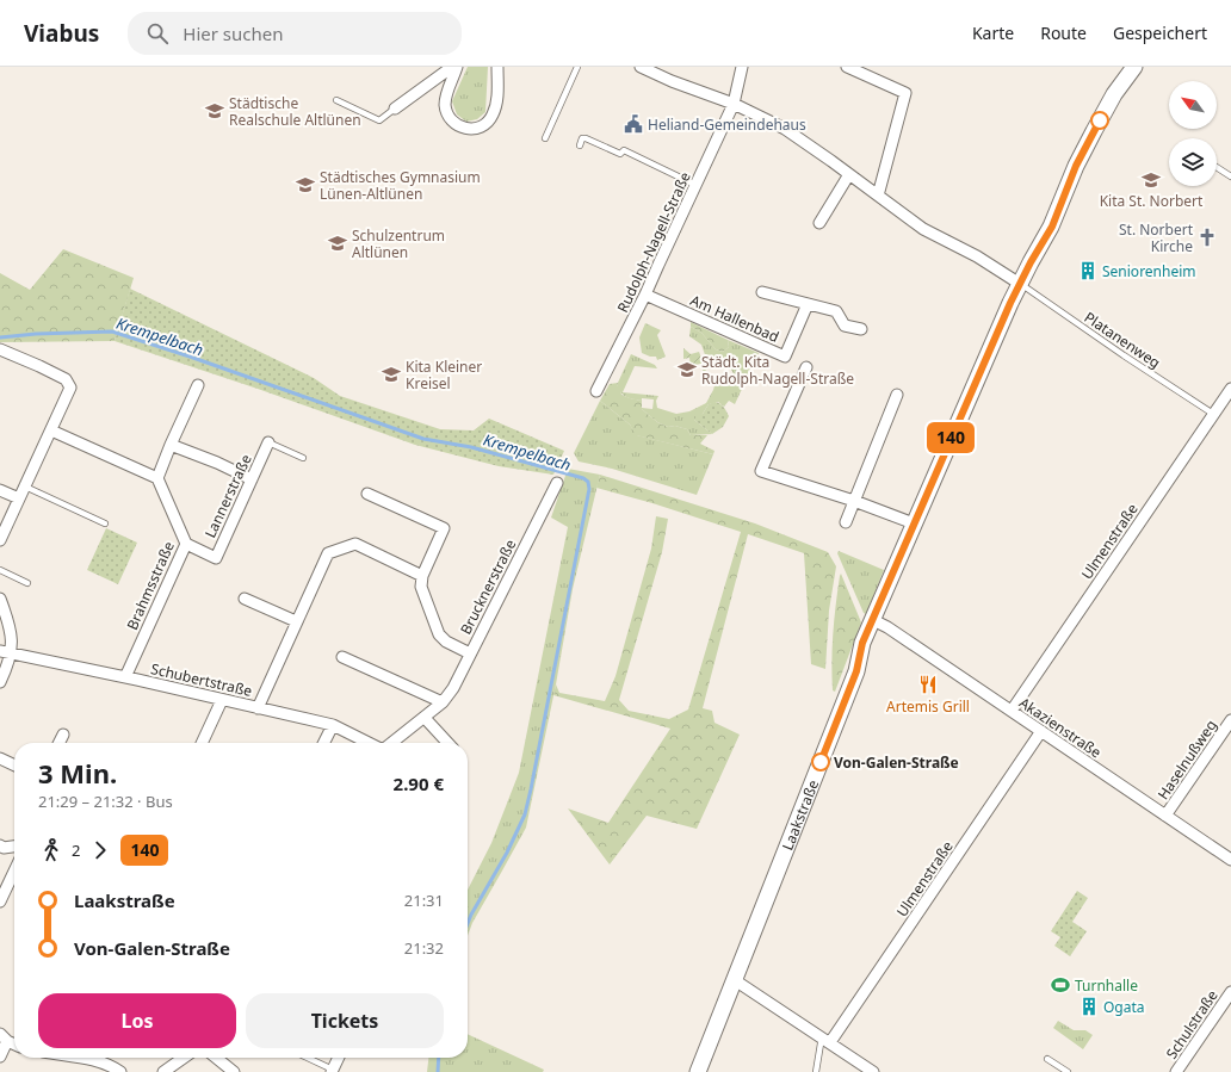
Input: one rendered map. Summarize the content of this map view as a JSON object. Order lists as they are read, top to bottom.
{
  "streets": {
    "street": [
      "Rudolph-Nagell-Straße",
      "Am Hallenbad",
      "Lannerstraße",
      "Ulmenstraße",
      "Brahmsstraße",
      "Brucknerstraße",
      "Schubertstraße",
      "Akazienstraße",
      "Haselnußweg",
      "Laakstraße",
      "Schulstraße"
    ],
    "lane": ["Platanenweg"]
  },
  "crossings": [
    ["Rudolph-Nagell-Straße", "Am Hallenbad"],
    ["Platanenweg", "Ulmenstraße"],
    ["Platanenweg", "Laakstraße"],
    ["Lannerstraße", "Brahmsstraße"],
    ["Ulmenstraße", "Akazienstraße"],
    ["Brahmsstraße", "Schubertstraße"],
    ["Akazienstraße", "Haselnußweg"],
    ["Akazienstraße", "Laakstraße"]
  ],
  "water": ["Krempelbach"],
  "places": {
    "school or university": [
      "Städtische Realschule Altlünen",
      "Kita St. Norbert",
      "Städtisches Gymnasium Lünen-Altlünen",
      "Schulzentrum Altlünen",
      "Städt. Kita Rudolph-Nagell-Straße",
      "Kita Kleiner Kreisel"
    ],
    "public building": ["Heliand-Gemeindehaus"],
    "church": ["St. Norbert Kirche"],
    "building": ["Seniorenheim", "Ogata"],
    "restaurant": ["Artemis Grill"],
    "other": ["Von-Galen-Straße"],
    "sports": ["Turnhalle"]
  },
  "lines": ["bus line 140"],
  "north": "top left",
  "page": {
    "header": "Viabus",
    "search": "Hier suchen",
    "nav": ["Karte", "Route", "Gespeichert"],
    "on_map": "140",
    "heading": ["3 Min.", "21:29 – 21:32 · Bus", "2.90 €"],
    "legs": ["2", "140"],
    "list": [
      {
        "name": "Laakstraße",
        "value": "21:31"
      },
      {
        "name": "Von-Galen-Straße",
        "value": "21:32"
      }
    ],
    "buttons": ["Los", "Tickets"]
  }
}
